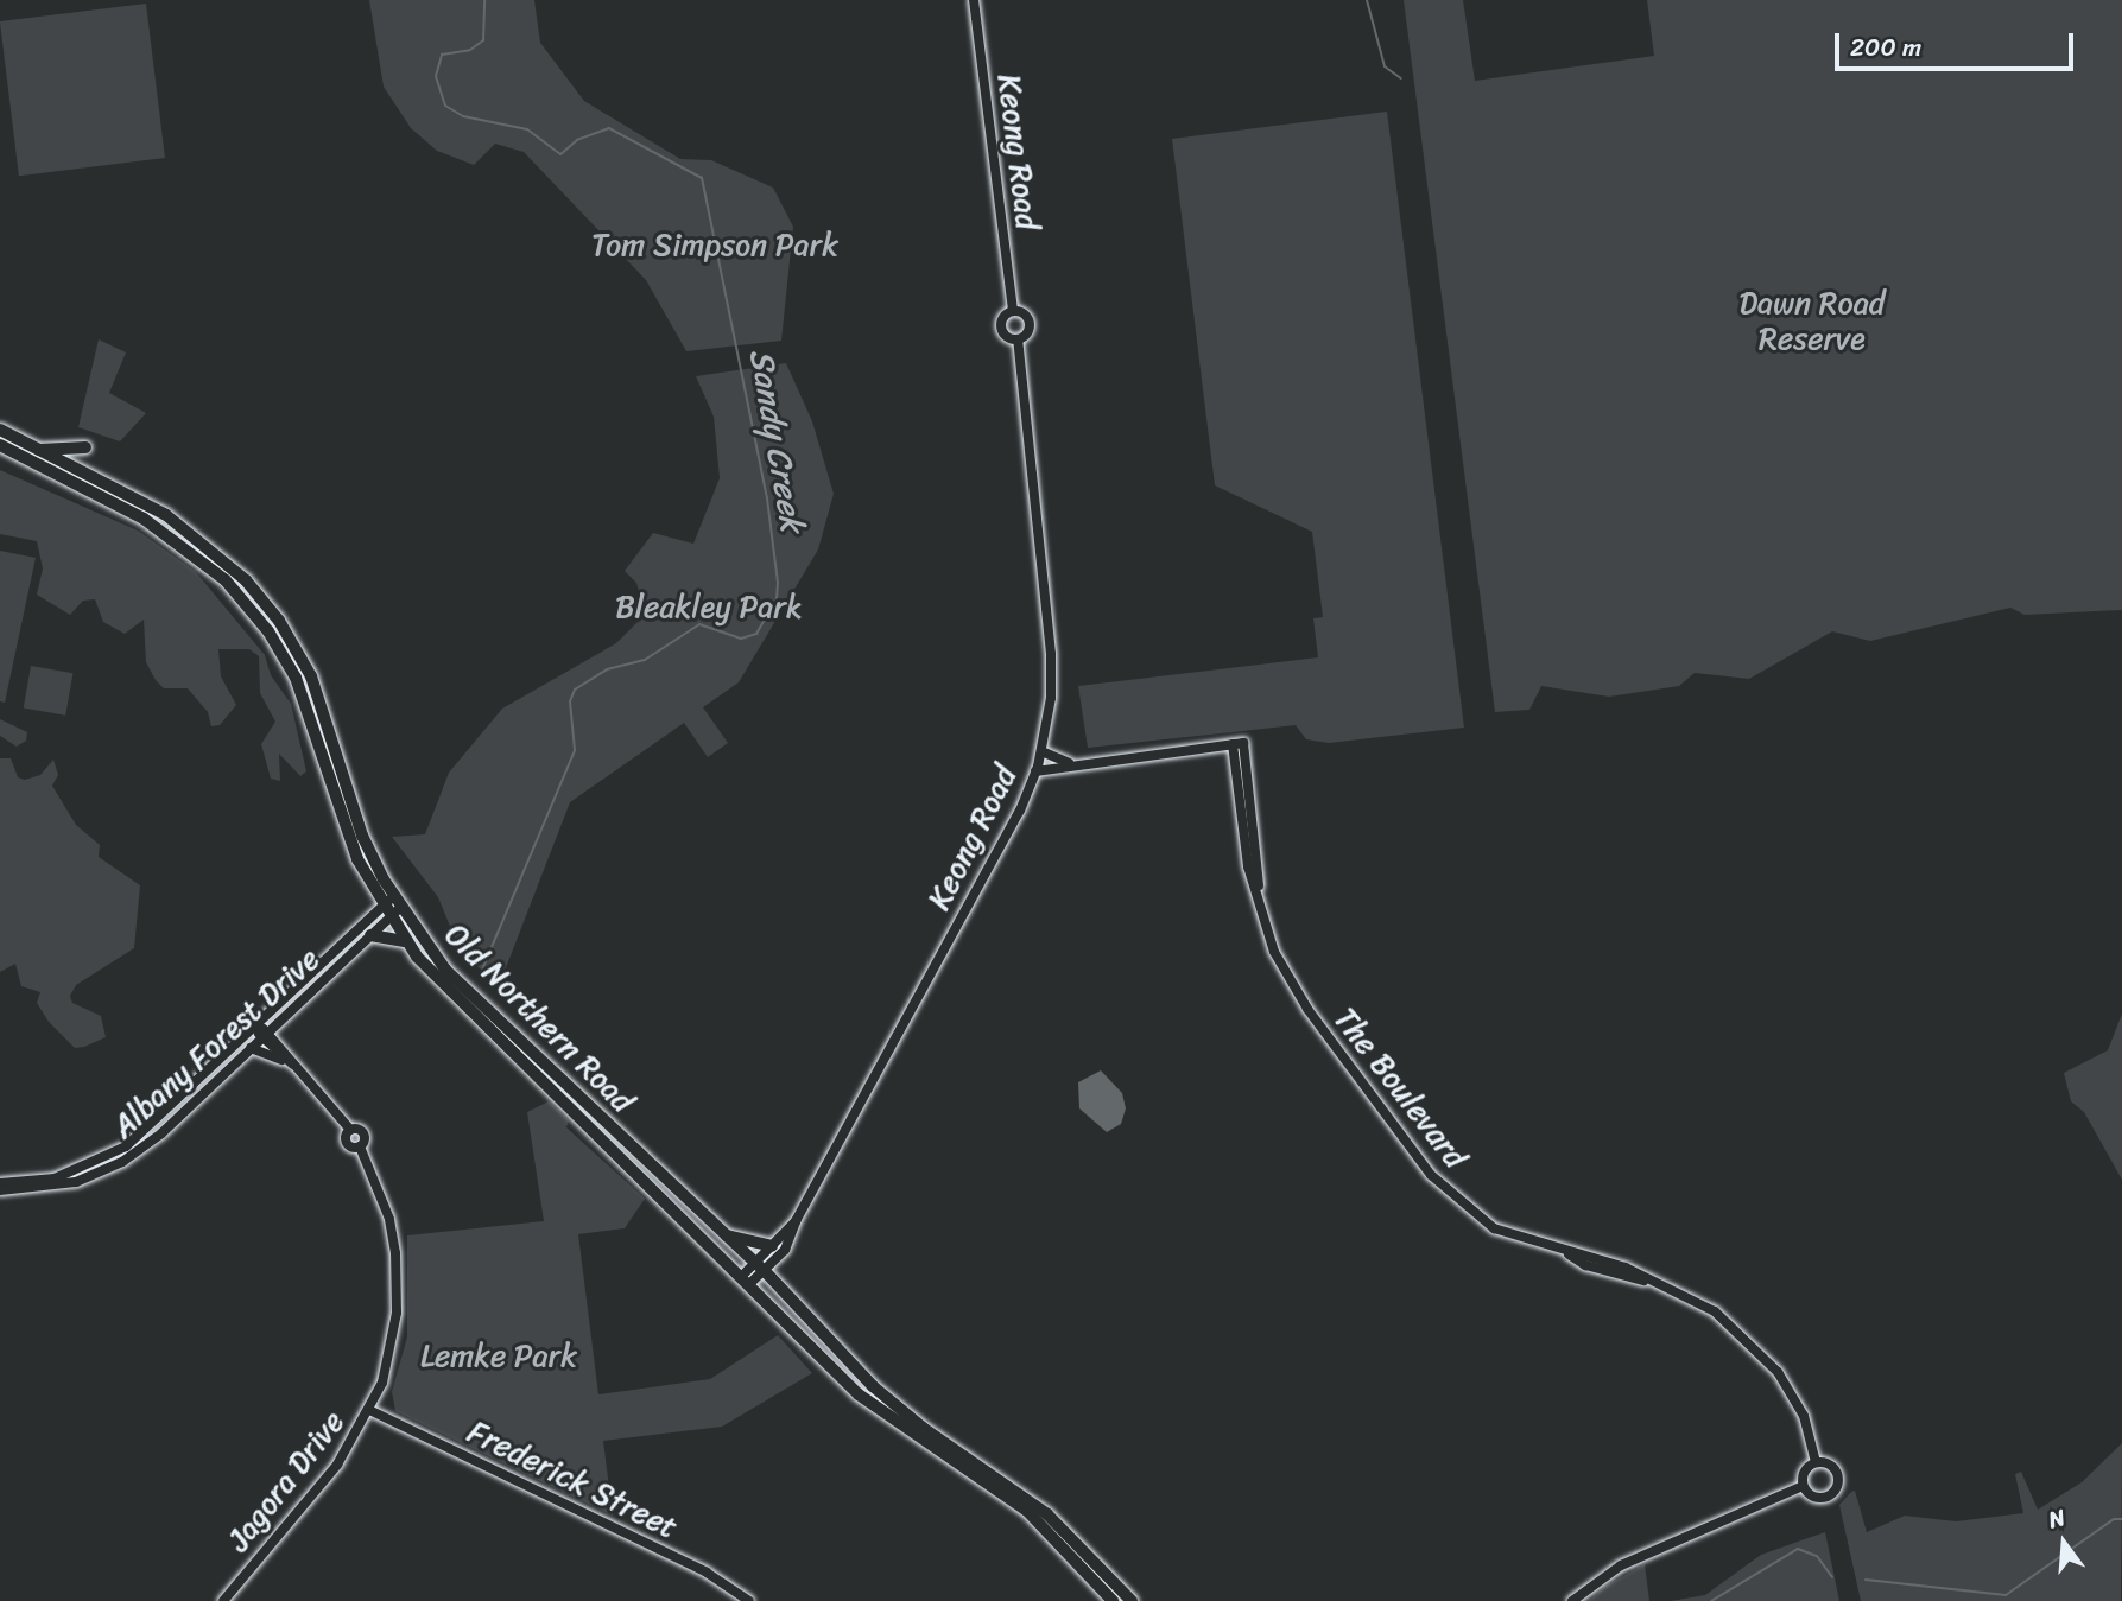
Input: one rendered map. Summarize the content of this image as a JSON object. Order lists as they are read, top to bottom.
{
  "streets": {
    "highway": ["Old Northern Road"],
    "street": [
      "Keong Road",
      "Albany Forest Drive",
      "The Boulevard",
      "Frederick Street",
      "Jagora Drive"
    ]
  },
  "crossings": [
    ["Keong Road", "Old Northern Road"],
    ["Old Northern Road", "Albany Forest Drive"],
    ["Frederick Street", "Jagora Drive"]
  ],
  "water": ["Sandy Creek"],
  "parks": [
    "Tom Simpson Park",
    "Dawn Road Reserve",
    "Bleakley Park",
    "Lemke Park"
  ],
  "scale_bar": "200 m",
  "north": "top"
}
